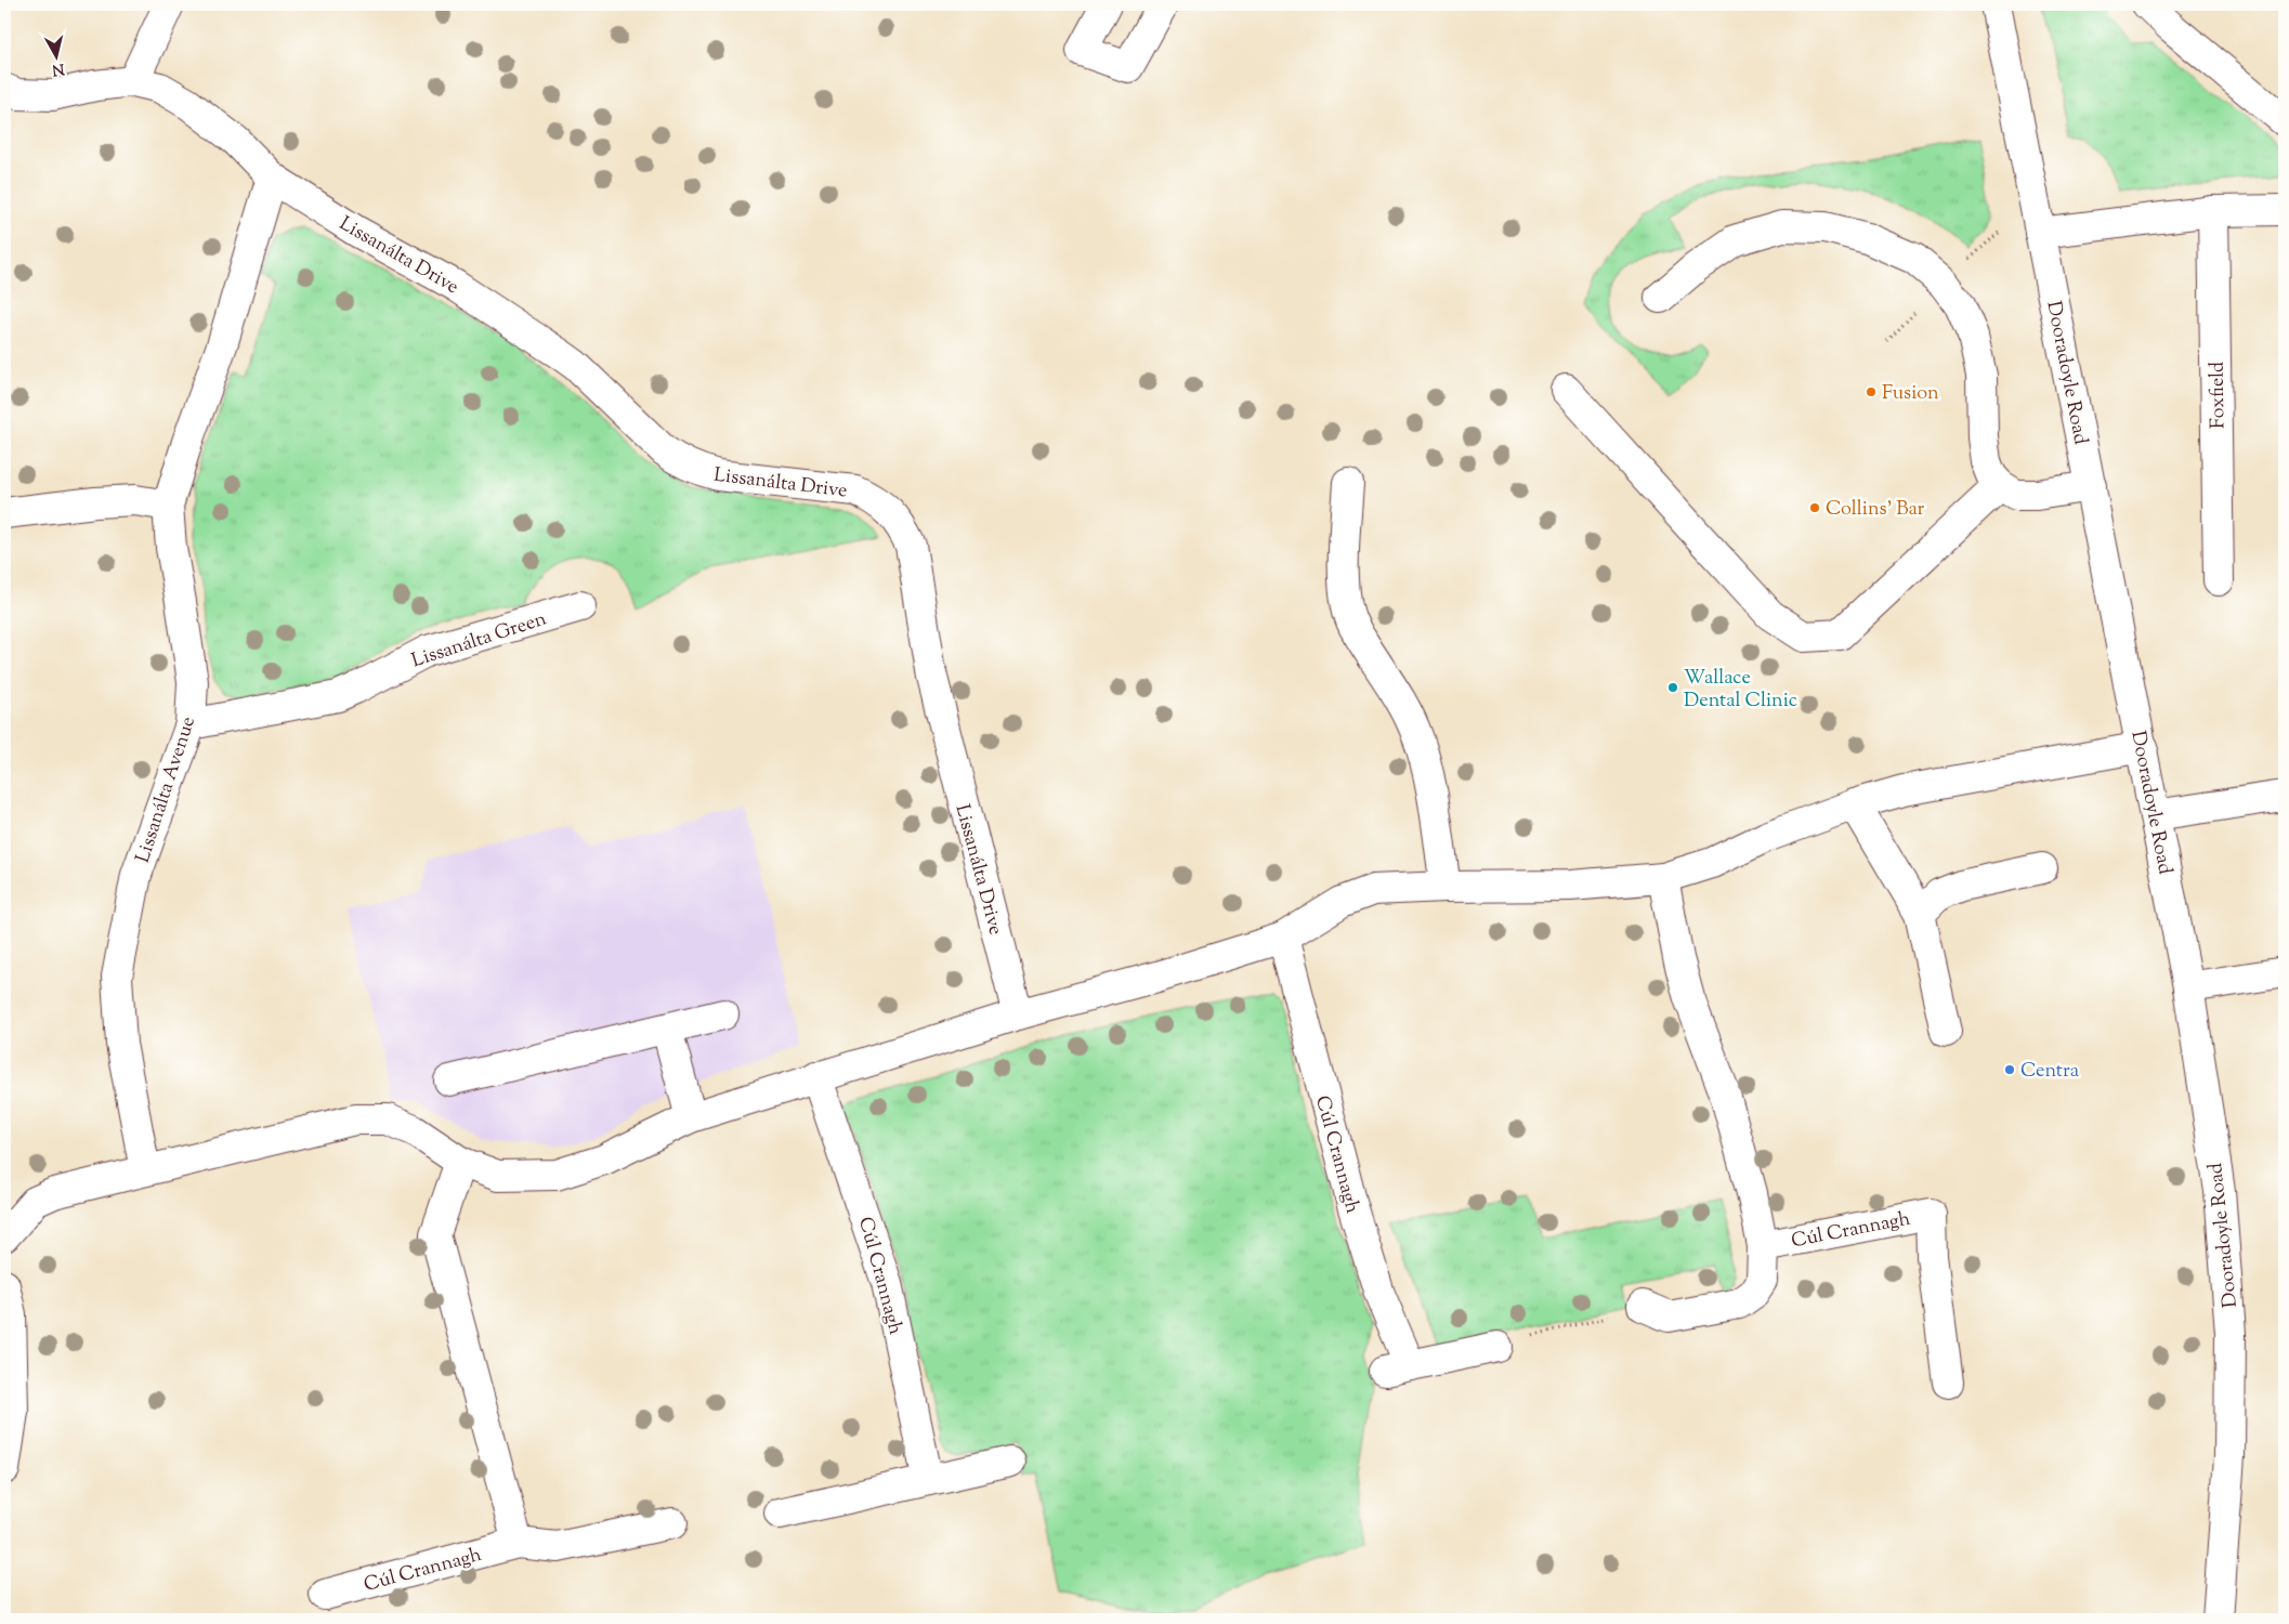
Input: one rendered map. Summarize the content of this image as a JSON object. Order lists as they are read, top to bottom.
{
  "streets": {
    "street": [
      "Lissanálta Drive",
      "Dooradoyle Road",
      "Foxfield",
      "Lissanálta Green",
      "Lissanálta Avenue",
      "Cúl Crannagh"
    ]
  },
  "crossings": [
    ["Lissanálta Green", "Lissanálta Avenue"]
  ],
  "places": [
    "Fusion",
    "Collins' Bar",
    "Wallace Dental Clinic",
    "Centra"
  ],
  "north": "bottom"
}
